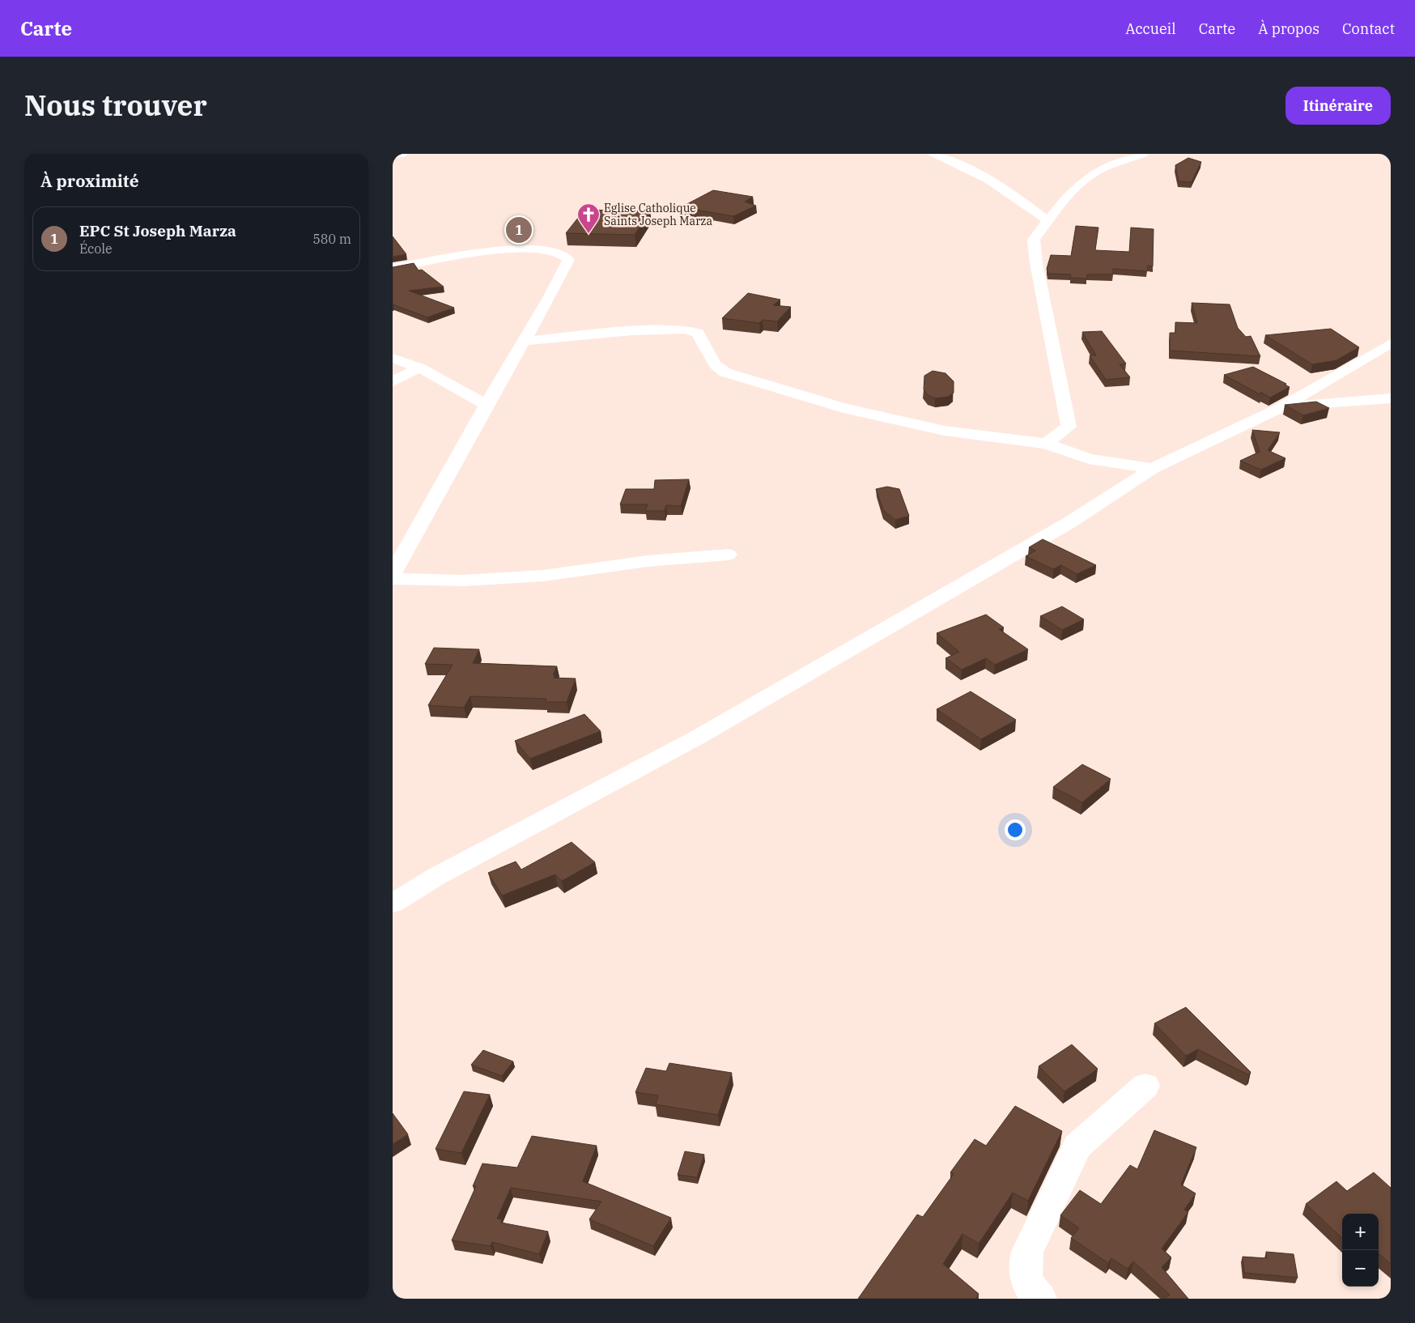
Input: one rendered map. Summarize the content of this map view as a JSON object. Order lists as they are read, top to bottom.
{
  "places": {
    "church": ["Eglise Catholique Saints Joseph Marza"]
  },
  "page": {
    "header": "Carte",
    "nav": [
      "Accueil",
      "Carte",
      "À propos",
      "Contact"
    ],
    "title": "Nous trouver",
    "buttons": "Itinéraire",
    "heading": "À proximité",
    "list": [
      {
        "mark": "1",
        "name": "EPC St Joseph Marza",
        "note": "École",
        "value": "580 m"
      }
    ],
    "pins": "1",
    "map_buttons": ["+", "−"]
  }
}
